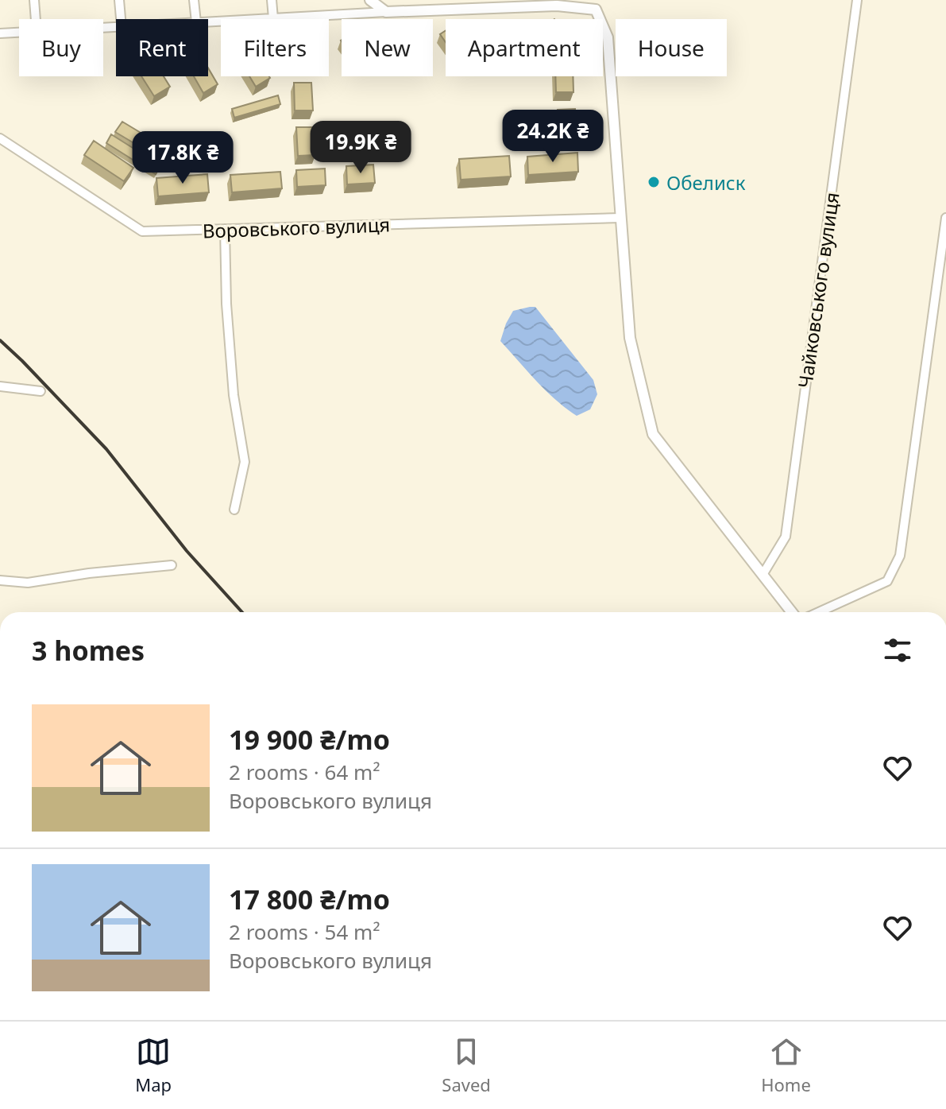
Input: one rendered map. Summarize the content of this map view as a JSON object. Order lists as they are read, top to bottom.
{
  "streets": {
    "street": ["Воровського вулиця", "Чайковського вулиця"]
  },
  "places": ["Обелиск"],
  "page": {
    "chip": [
      "Buy",
      "Rent",
      "Filters",
      "New",
      "Apartment",
      "House"
    ],
    "price": ["24.2K ₴", "19.9K ₴", "17.8K ₴"],
    "heading": "3 homes",
    "list": [
      {
        "name": "19 900 ₴/mo",
        "note": "2 rooms · 64 m² · Воровського вулиця"
      },
      {
        "name": "17 800 ₴/mo",
        "note": "2 rooms · 54 m² · Воровського вулиця"
      }
    ],
    "tabs": ["Map", "Saved", "Home"]
  }
}
